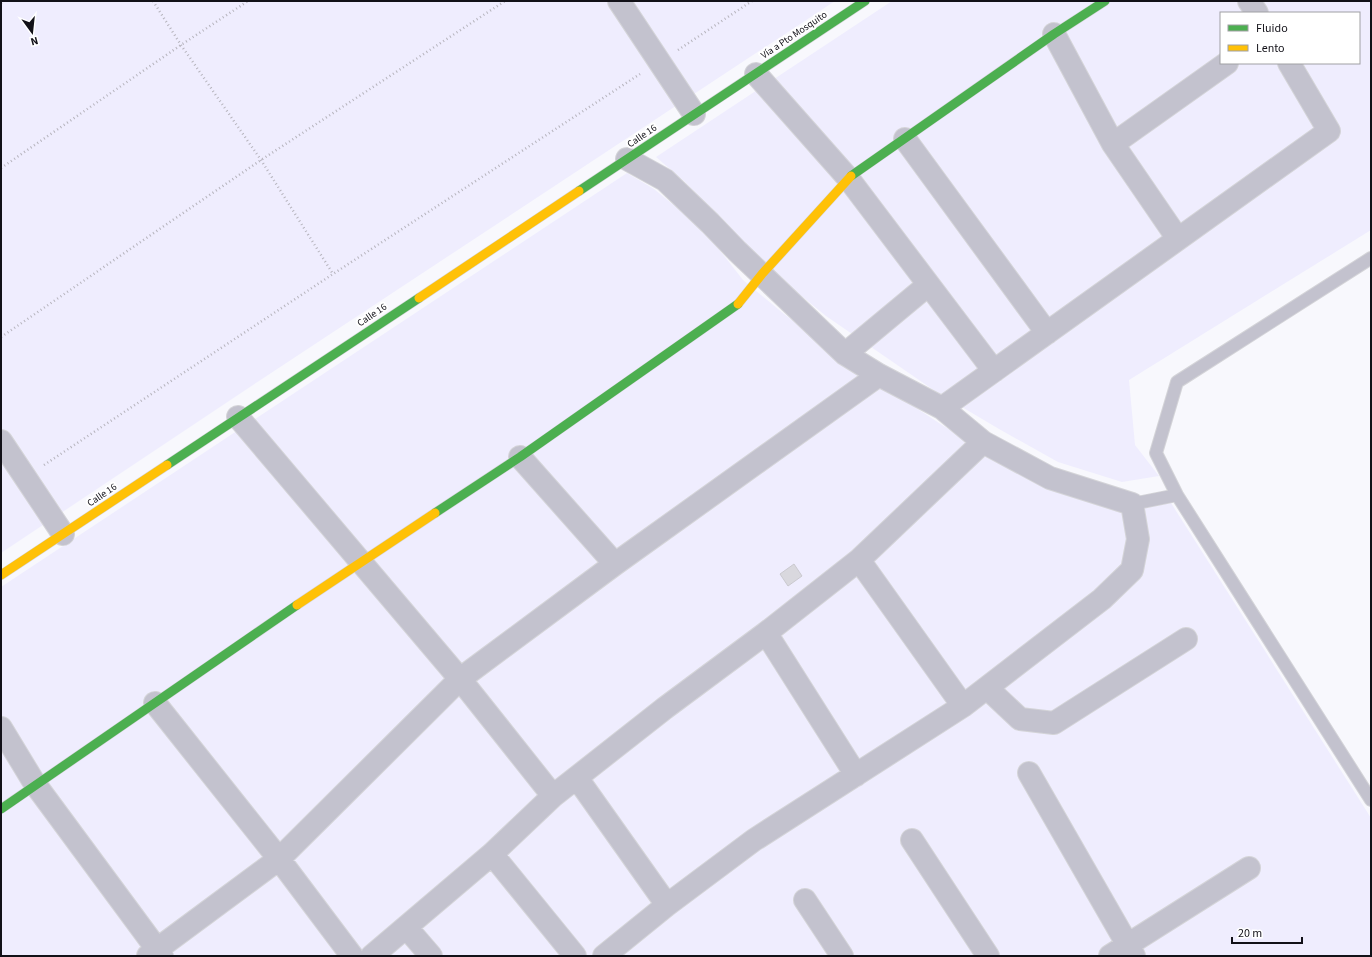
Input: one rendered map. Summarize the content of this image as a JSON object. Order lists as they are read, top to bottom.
{
  "streets": {
    "street": ["Vía a Pto Mosquito", "Calle 16"]
  },
  "crossings": [
    ["Vía a Pto Mosquito", "Calle 16"]
  ],
  "legend": ["Fluido", "Lento"],
  "scale_bar": "20 m",
  "north": "bottom"
}
